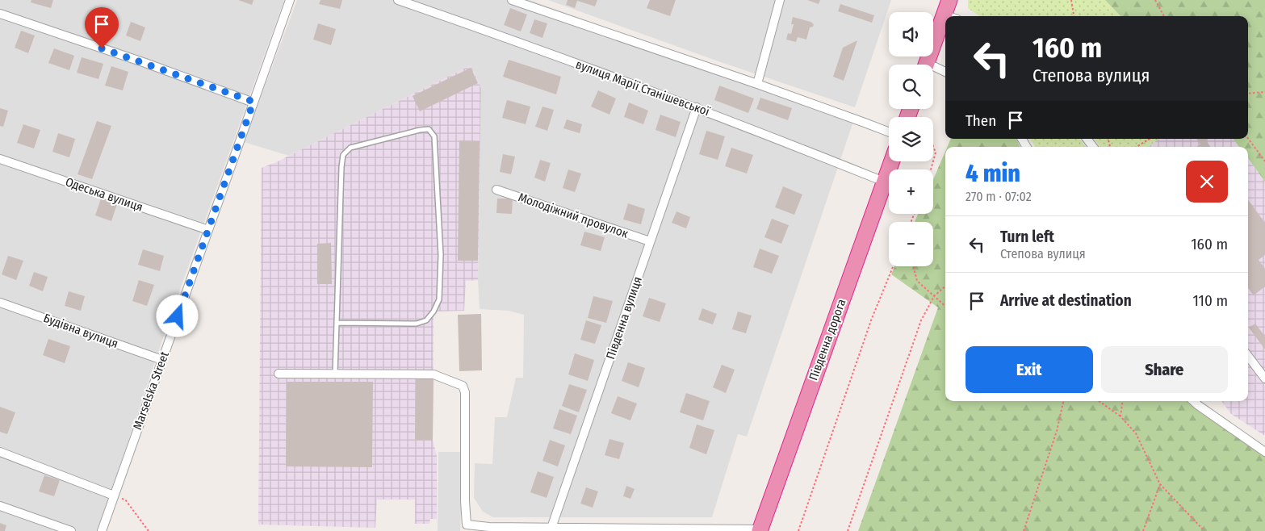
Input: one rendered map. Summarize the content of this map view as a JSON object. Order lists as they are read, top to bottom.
{
  "streets": {
    "highway": ["Південна дорога"],
    "street": [
      "вулиця Марії Станішевської",
      "Одеська вулиця",
      "Молодіжний провулок",
      "Південна вулиця",
      "Будівна вулиця",
      "Marselska Street"
    ]
  },
  "crossings": [
    ["вулиця Марії Станішевської", "Південна вулиця"],
    ["вулиця Марії Станішевської", "Південна дорога"],
    ["Одеська вулиця", "Marselska Street"],
    ["Молодіжний провулок", "Південна вулиця"],
    ["Будівна вулиця", "Marselska Street"]
  ],
  "page": {
    "map_buttons": ["+", "−"],
    "turn": ["160 m", "Степова вулиця"],
    "then": "Then",
    "heading": ["4 min", "270 m · 07:02"],
    "list": [
      {
        "name": "Turn left",
        "note": "Степова вулиця",
        "value": "160 m"
      },
      {
        "name": "Arrive at destination",
        "value": "110 m"
      }
    ],
    "buttons": ["Exit", "Share"]
  }
}
